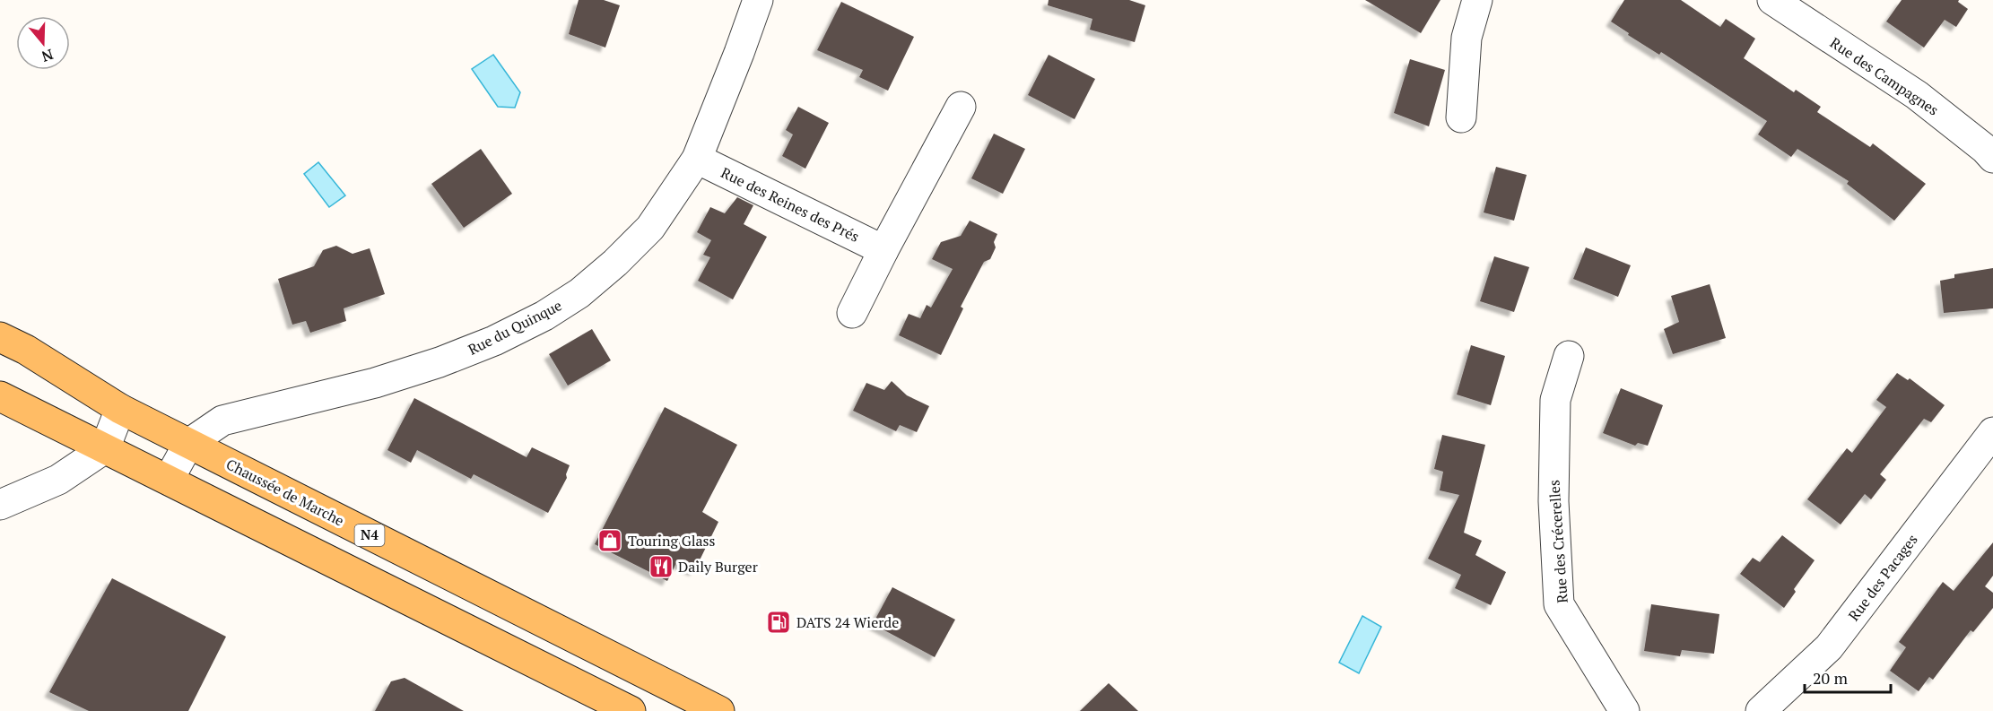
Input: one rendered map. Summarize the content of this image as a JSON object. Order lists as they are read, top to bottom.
{
  "streets": {
    "main road": ["Chaussée de Marche", "N4"],
    "street": [
      "Rue des Campagnes",
      "Rue des Reines des Prés",
      "Rue du Quinque",
      "Rue des Crécerelles",
      "Rue des Pacages"
    ]
  },
  "crossings": [
    ["Rue des Reines des Prés", "Rue du Quinque"],
    ["Rue du Quinque", "Chaussée de Marche"]
  ],
  "places": {
    "shop": ["Touring Glass"],
    "restaurant": ["Daily Burger"],
    "fuel station": ["DATS 24 Wierde"]
  },
  "scale_bar": "20 m",
  "north": "bottom"
}
